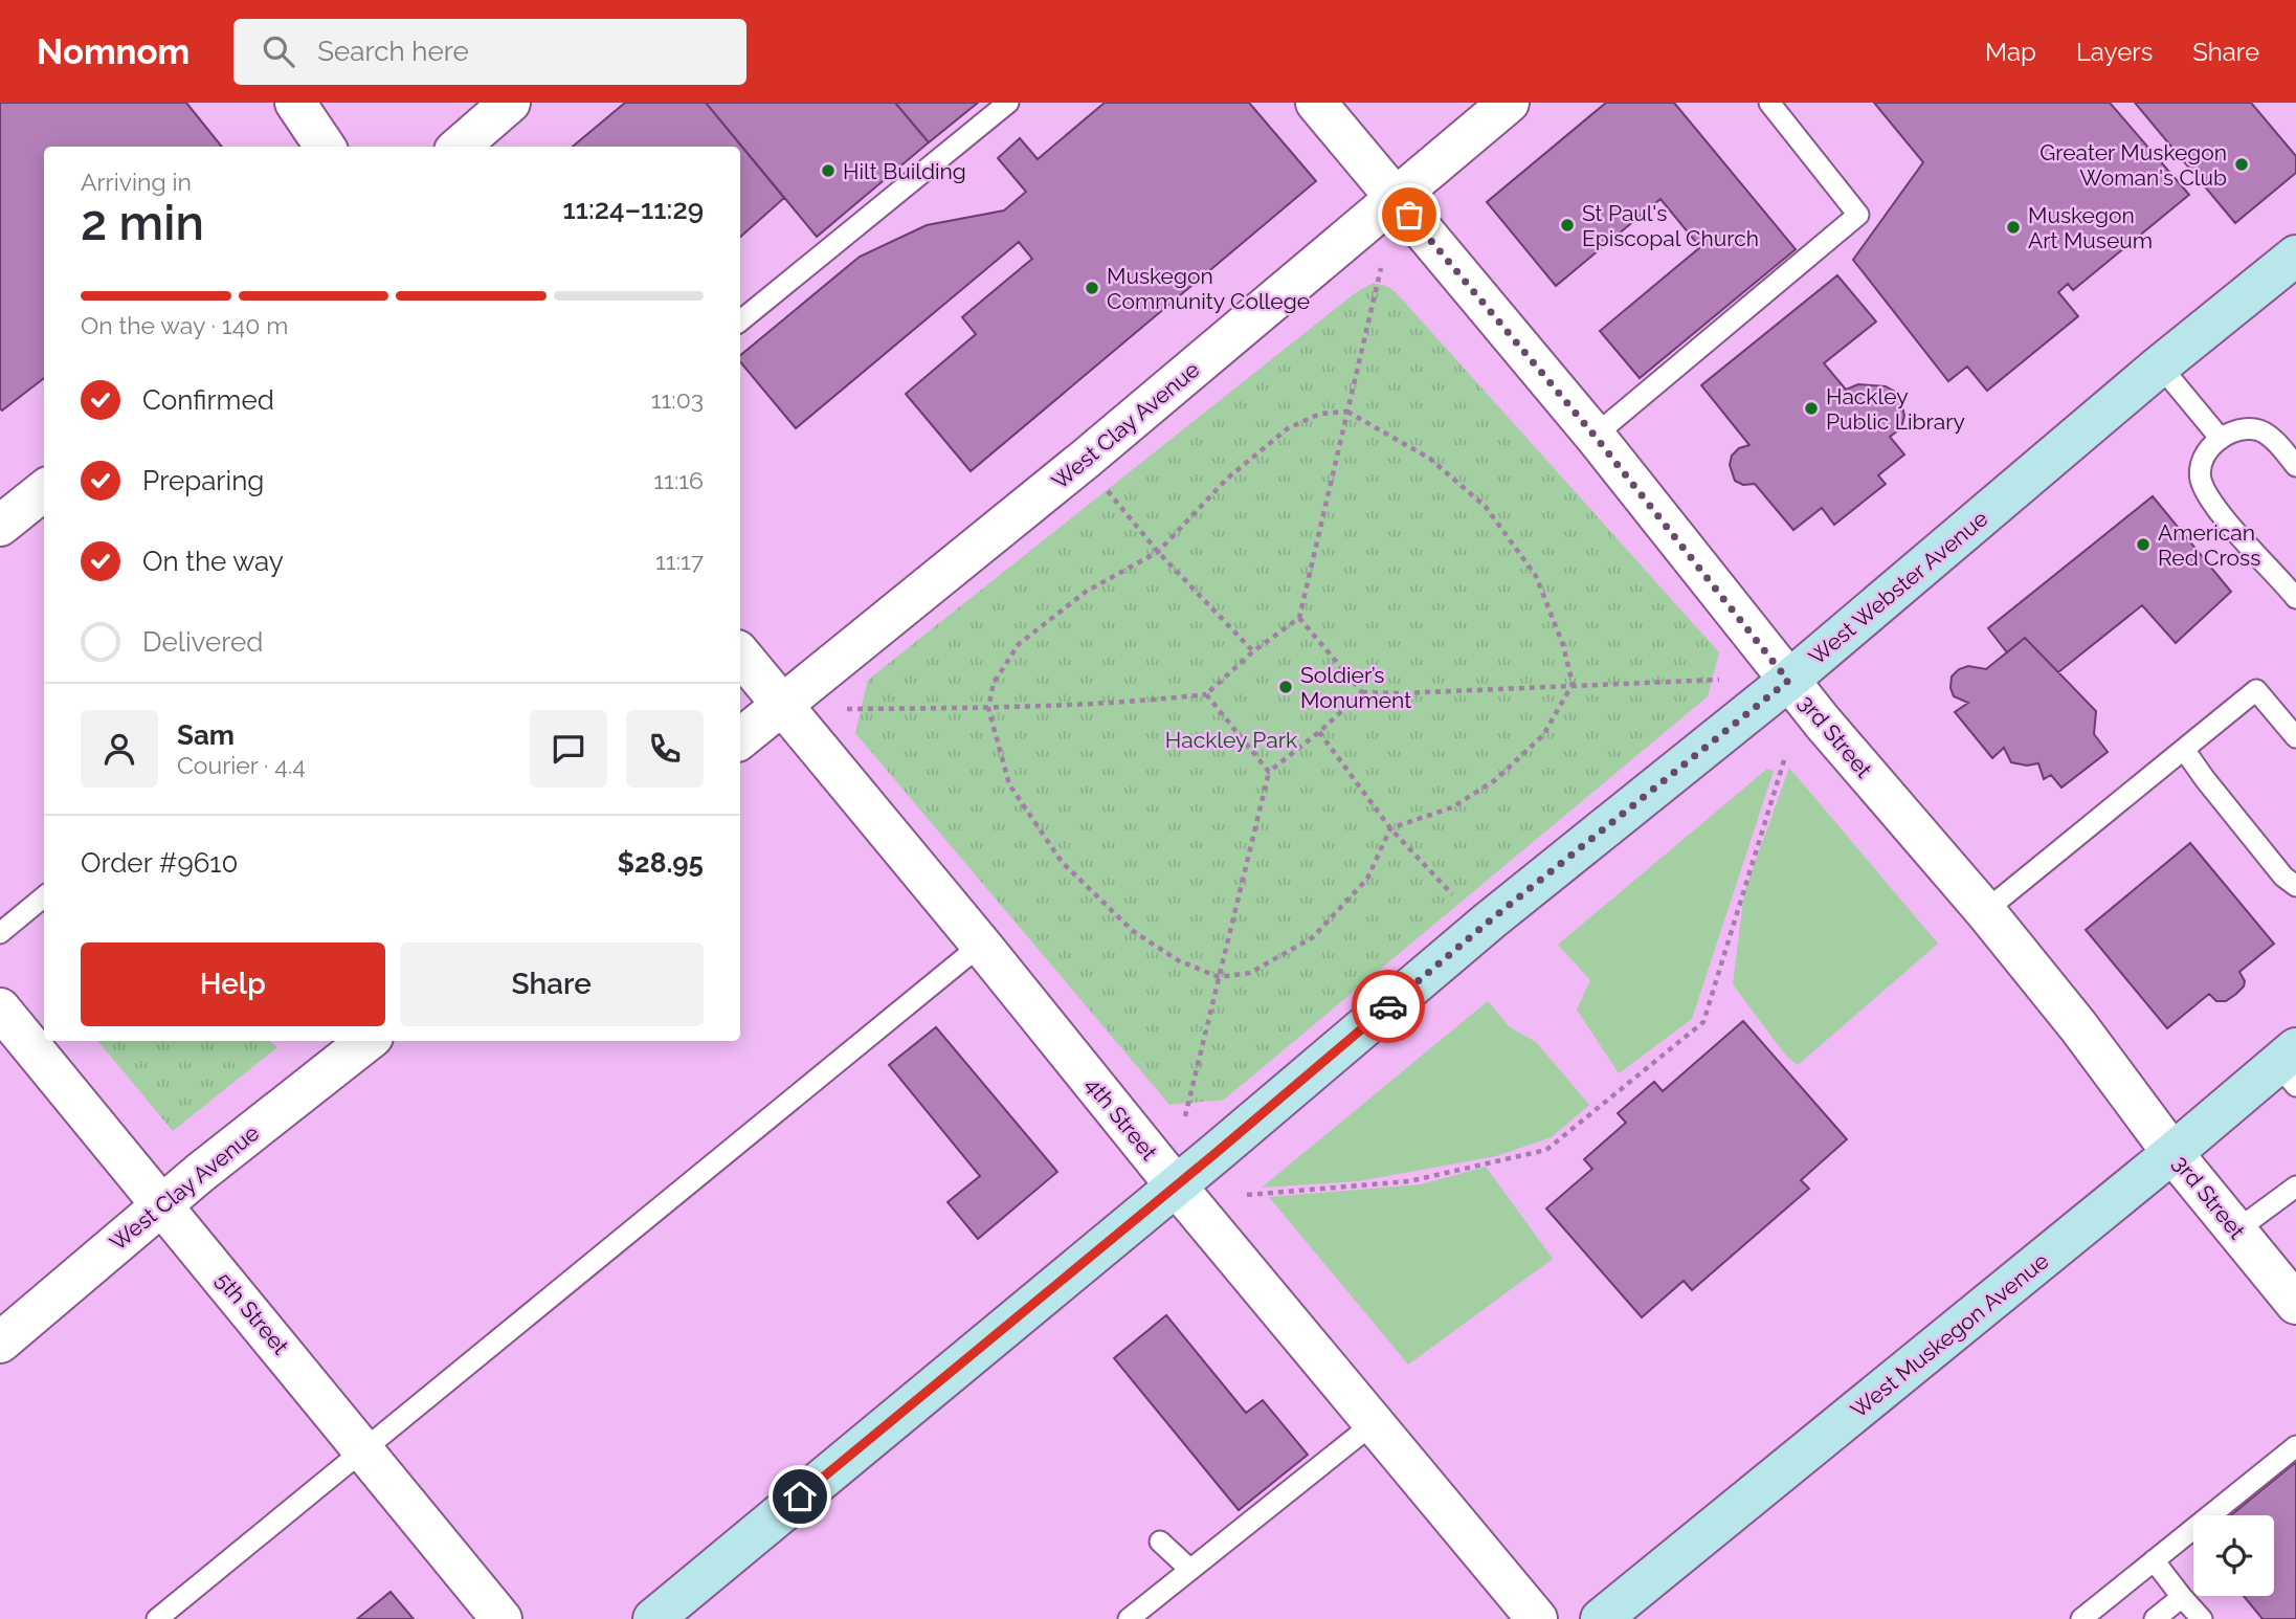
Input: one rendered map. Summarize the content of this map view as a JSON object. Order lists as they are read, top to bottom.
{
  "streets": {
    "main road": ["West Webster Avenue", "West Muskegon Avenue"],
    "street": [
      "West Clay Avenue",
      "3rd Street",
      "4th Street",
      "5th Street"
    ]
  },
  "crossings": [
    ["West Clay Avenue", "3rd Street"],
    ["West Clay Avenue", "4th Street"],
    ["West Clay Avenue", "5th Street"],
    ["West Webster Avenue", "3rd Street"],
    ["West Webster Avenue", "4th Street"],
    ["3rd Street", "West Muskegon Avenue"]
  ],
  "parks": ["Hackley Park"],
  "places": [
    "Greater Muskegon Woman's Club",
    "Hilt Building",
    "St Paul's Episcopal Church",
    "Muskegon Art Museum",
    "Muskegon Community College",
    "Hackley Public Library",
    "American Red Cross",
    "Soldier’s Monument"
  ],
  "page": {
    "header": "Nomnom",
    "search": "Search here",
    "nav": ["Map", "Layers", "Share"],
    "heading": ["2 min", "Arriving in", "11:24–11:29"],
    "panel": [
      "Sam",
      "Courier · 4.4",
      "Order #9610",
      "$28.95"
    ],
    "bar": "On the way · 140 m",
    "list": [
      ["Confirmed", "11:03"],
      ["Preparing", "11:16"],
      ["On the way", "11:17"],
      "Delivered"
    ],
    "buttons": ["Help", "Share"]
  }
}
